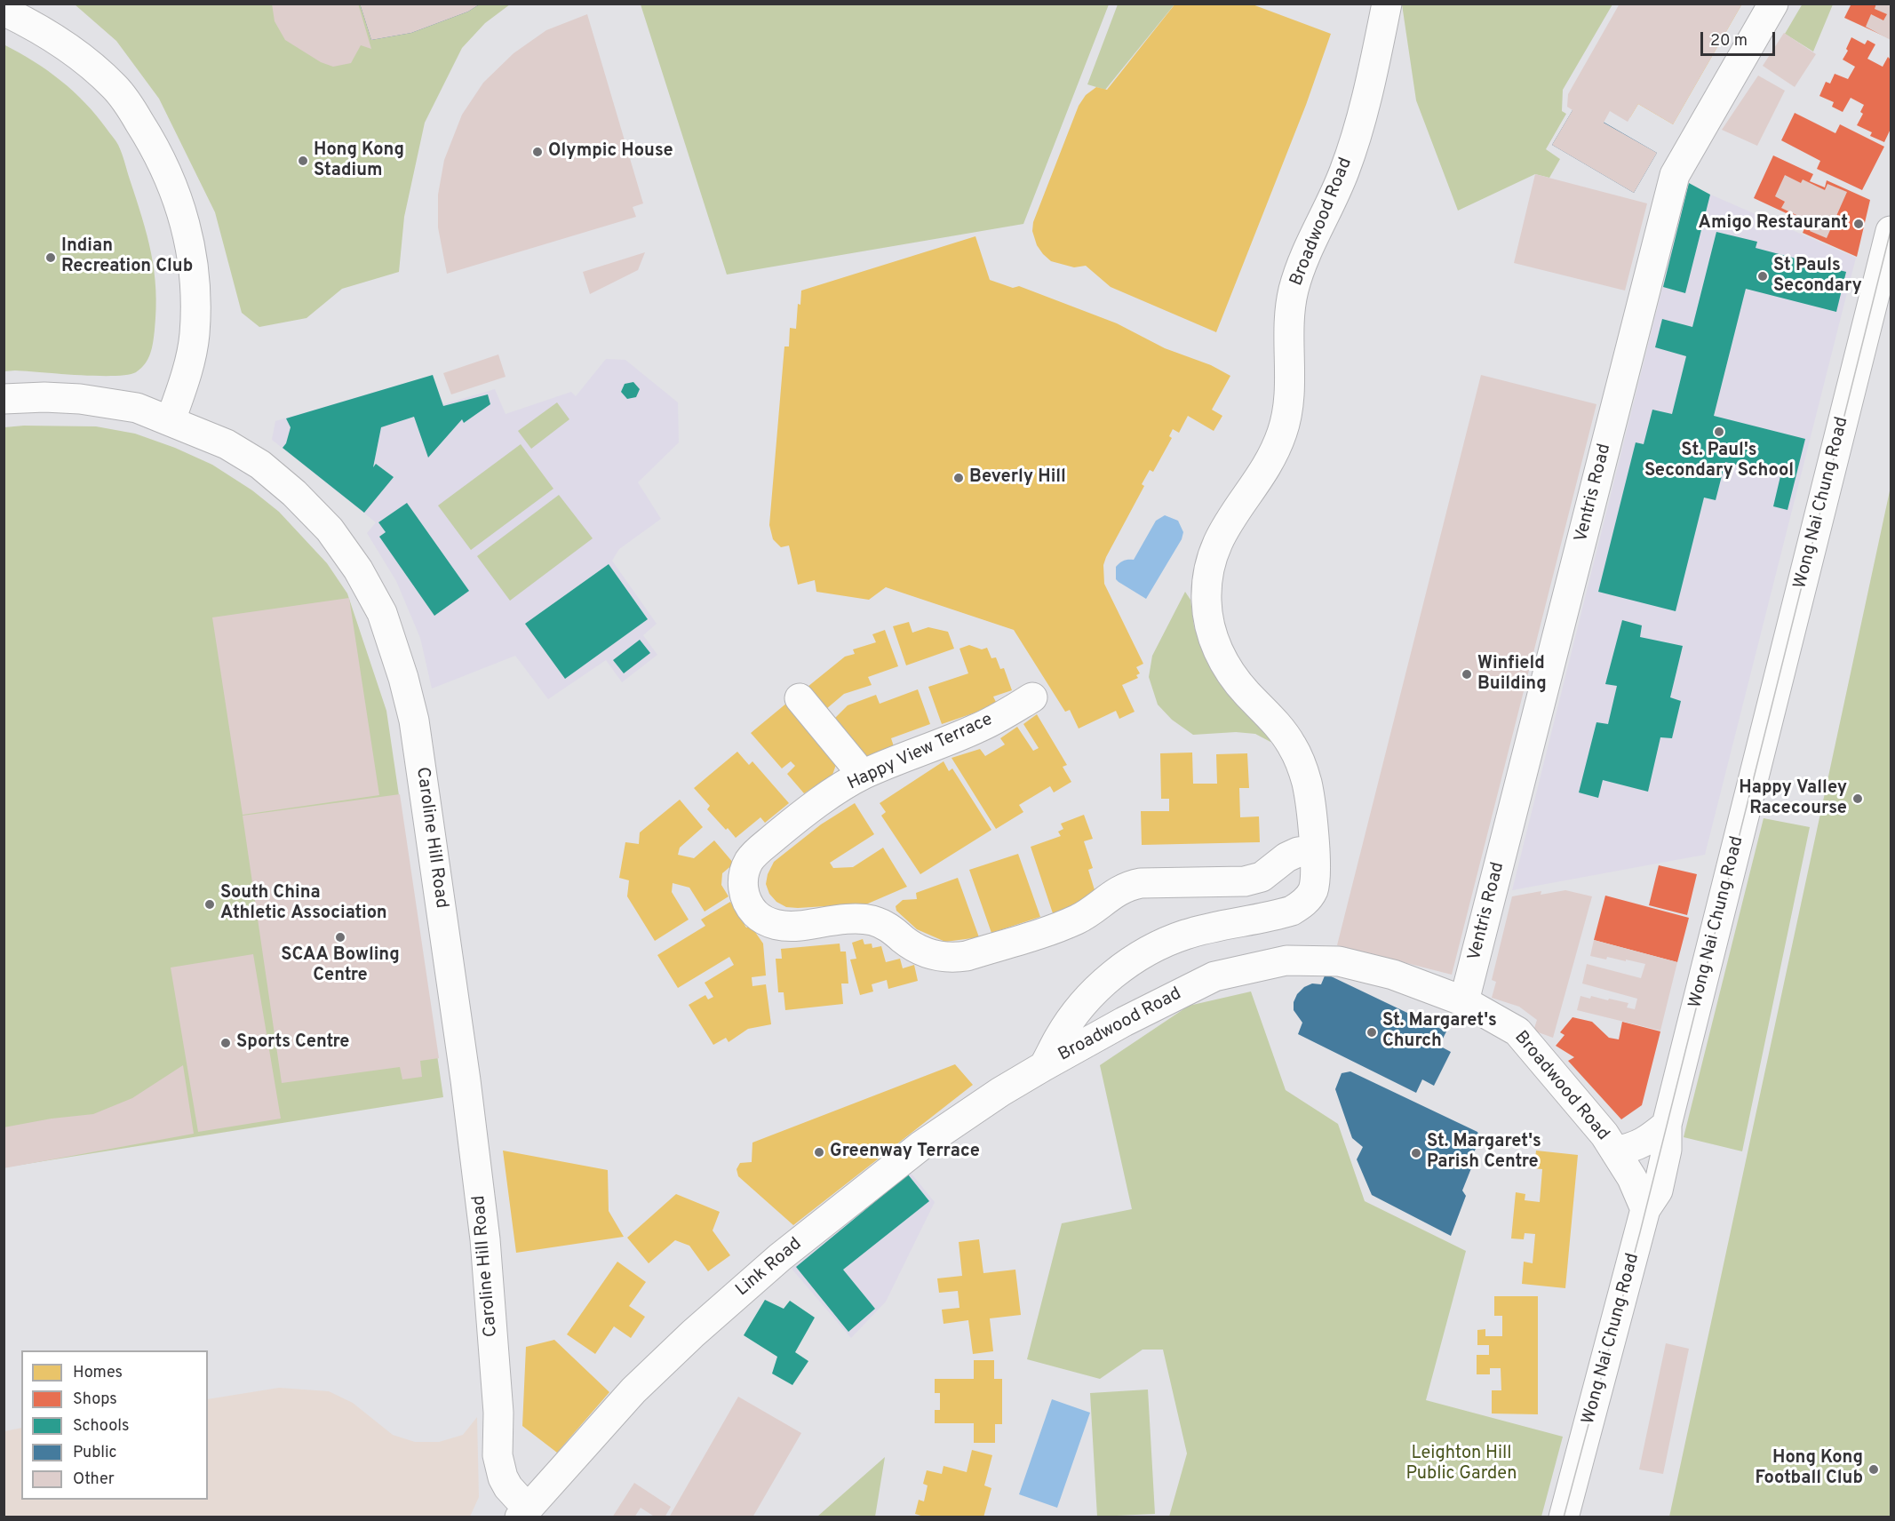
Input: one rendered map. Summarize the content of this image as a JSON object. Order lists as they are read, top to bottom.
{
  "streets": {
    "street": [
      "Broadwood Road",
      "Ventris Road",
      "Wong Nai Chung Road",
      "Happy View Terrace",
      "Caroline Hill Road",
      "Link Road"
    ]
  },
  "crossings": [
    ["Broadwood Road", "Ventris Road"],
    ["Broadwood Road", "Wong Nai Chung Road"],
    ["Broadwood Road", "Happy View Terrace"],
    ["Broadwood Road", "Link Road"],
    ["Caroline Hill Road", "Link Road"]
  ],
  "parks": ["Leighton Hill Public Garden"],
  "places": [
    "Olympic House",
    "Hong Kong Stadium",
    "Amigo Restaurant",
    "Indian Recreation Club",
    "St Pauls Secondary",
    "St. Paul's Secondary School",
    "Beverly Hill",
    "Winfield Building",
    "Happy Valley Racecourse",
    "South China Athletic Association",
    "SCAA Bowling Centre",
    "St. Margaret's Church",
    "Sports Centre",
    "Greenway Terrace",
    "St. Margaret's Parish Centre",
    "Hong Kong Football Club"
  ],
  "legend": [
    "Homes",
    "Shops",
    "Schools",
    "Public",
    "Other"
  ],
  "scale_bar": "20 m"
}
